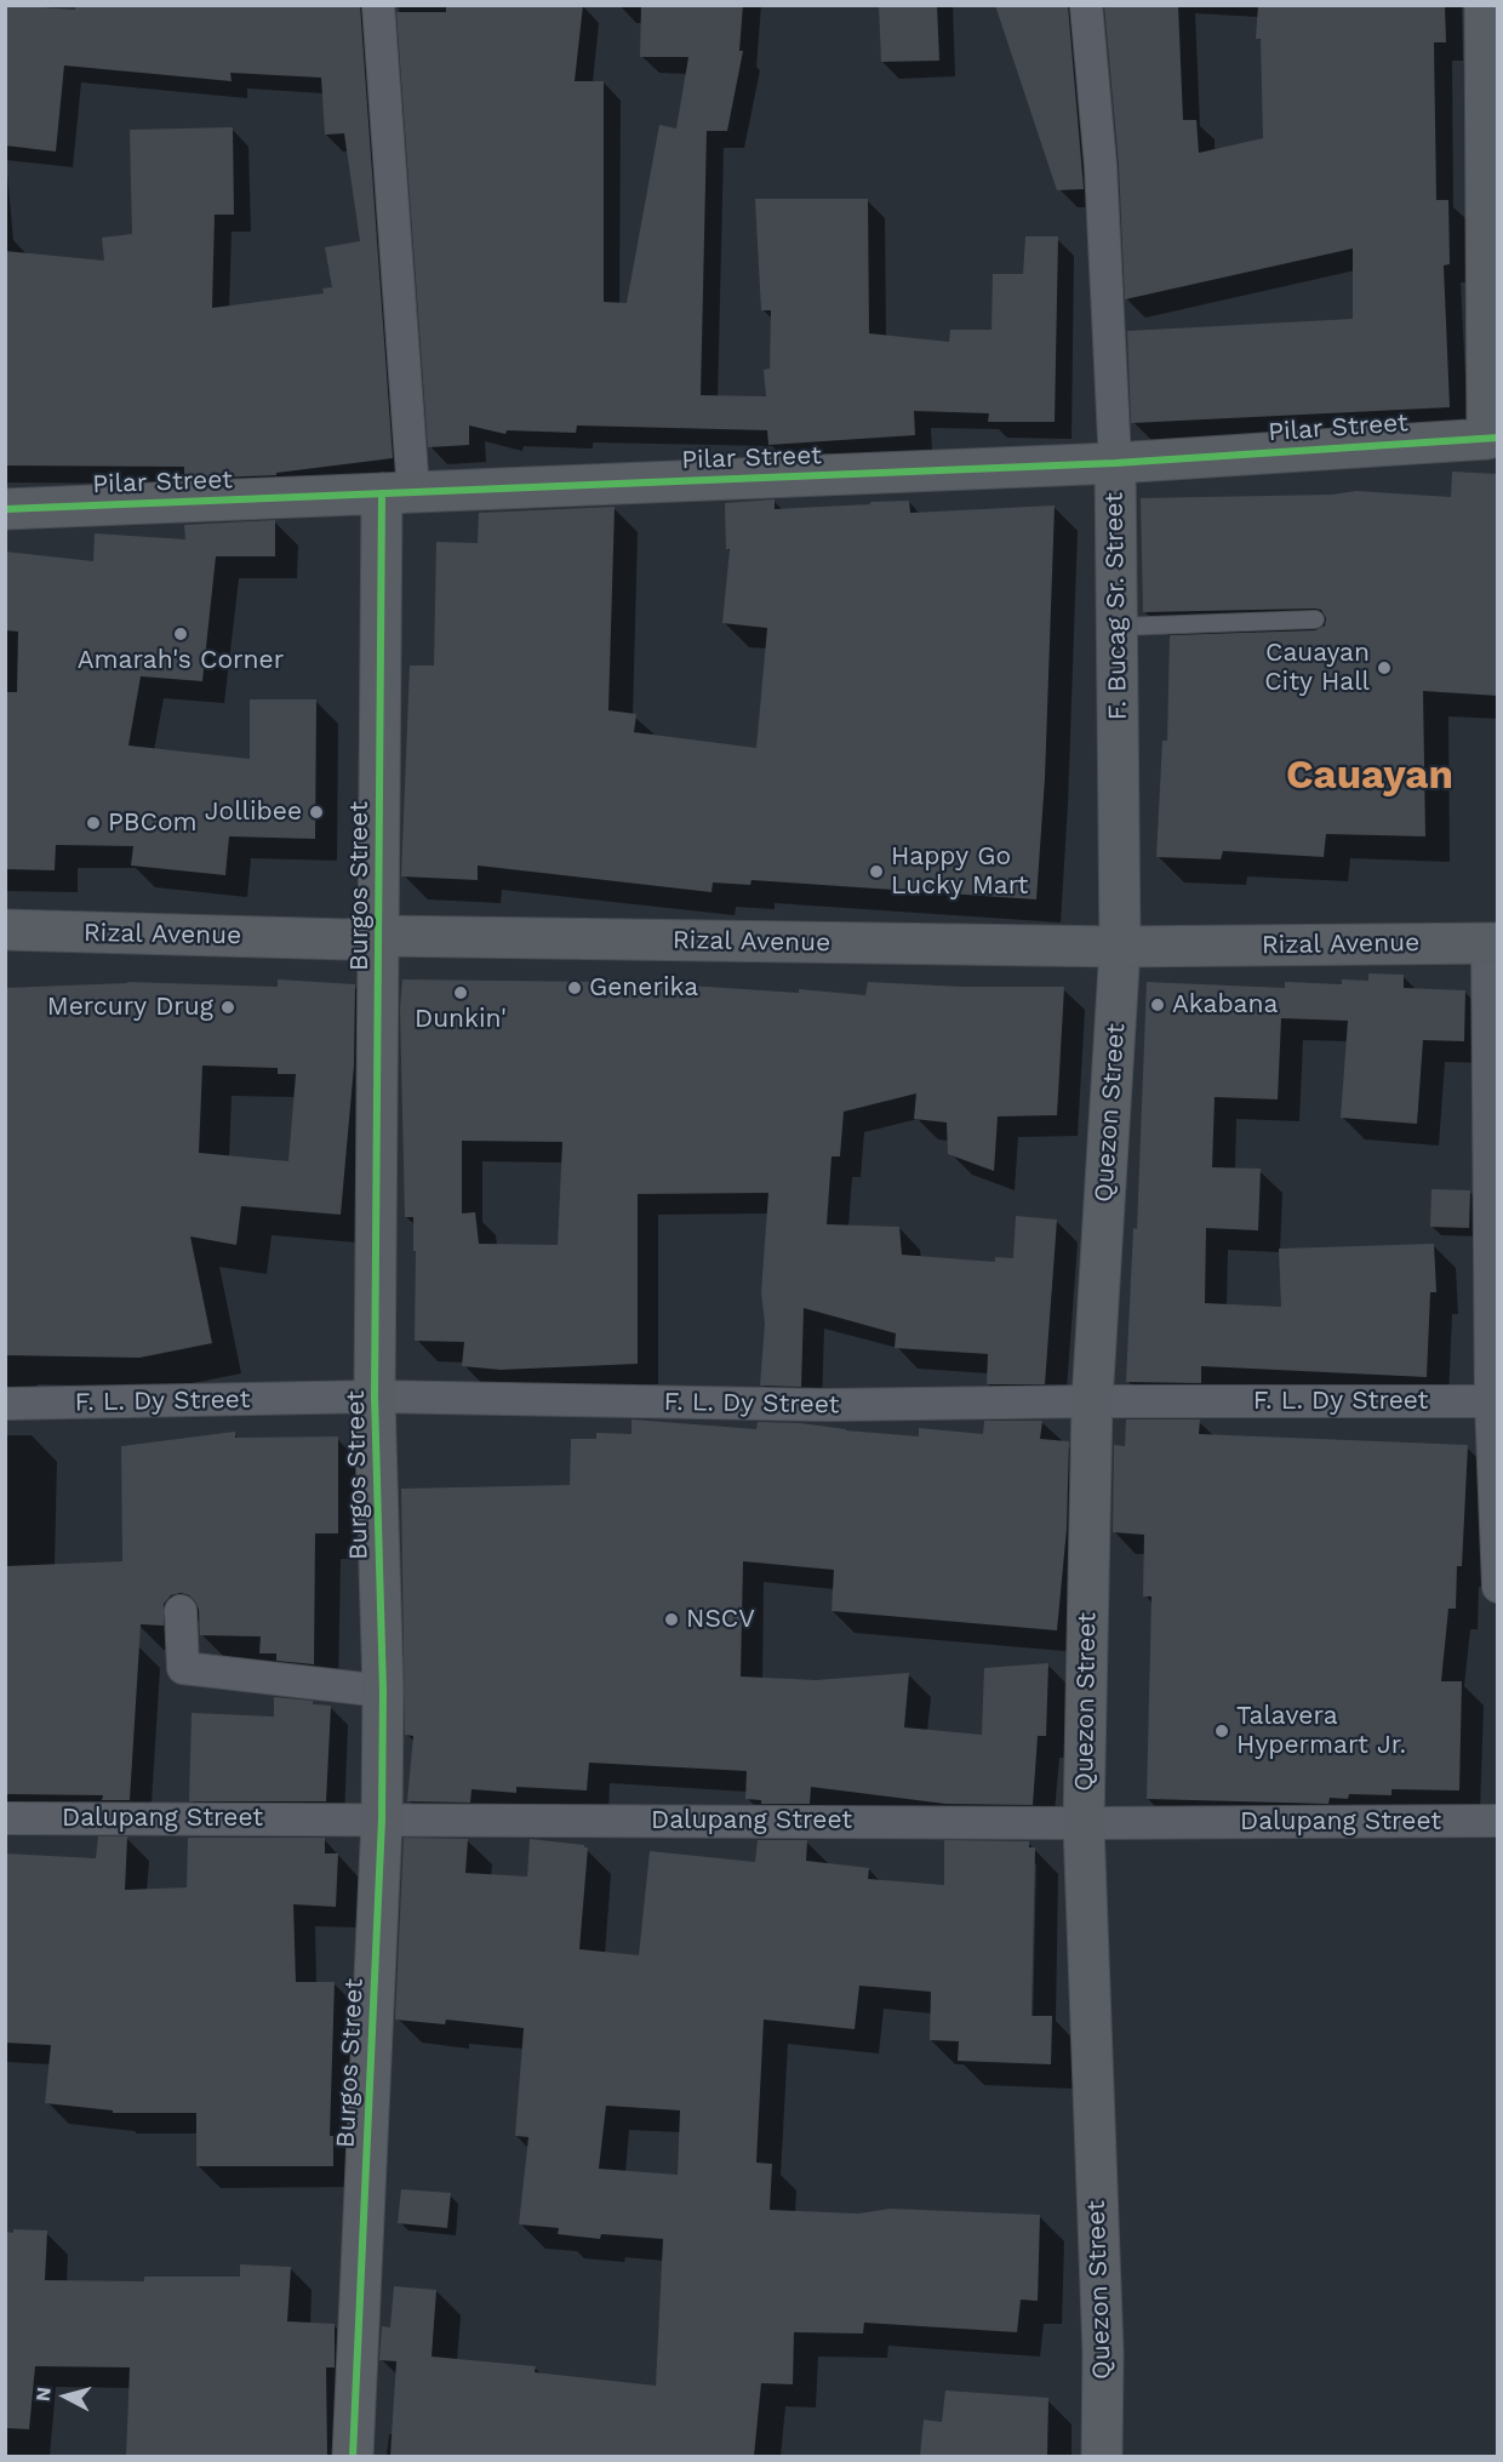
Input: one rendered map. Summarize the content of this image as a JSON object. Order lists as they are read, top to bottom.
{
  "streets": {
    "street": [
      "Pilar Street",
      "F. Bucag Sr. Street",
      "Burgos Street",
      "Rizal Avenue",
      "Quezon Street",
      "F. L. Dy Street",
      "Dalupang Street"
    ]
  },
  "crossings": [
    ["Pilar Street", "F. Bucag Sr. Street"],
    ["Pilar Street", "Burgos Street"],
    ["F. Bucag Sr. Street", "Rizal Avenue"],
    ["F. Bucag Sr. Street", "Quezon Street"],
    ["Burgos Street", "Rizal Avenue"],
    ["Burgos Street", "F. L. Dy Street"],
    ["Burgos Street", "Dalupang Street"],
    ["Rizal Avenue", "Quezon Street"],
    ["Quezon Street", "F. L. Dy Street"],
    ["Quezon Street", "Dalupang Street"]
  ],
  "districts": ["Cauayan"],
  "places": [
    "Amarah's Corner",
    "Cauayan City Hall",
    "Jollibee",
    "PBCom",
    "Happy Go Lucky Mart",
    "Generika",
    "Dunkin'",
    "Akabana",
    "Mercury Drug",
    "NSCV",
    "Talavera Hypermart Jr."
  ],
  "north": "left"
}
